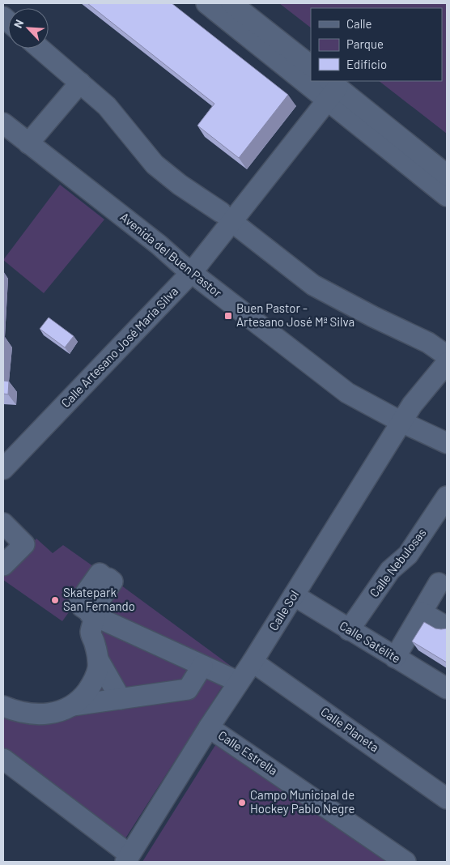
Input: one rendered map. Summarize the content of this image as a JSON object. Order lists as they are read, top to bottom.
{
  "streets": {
    "street": [
      "Avenida del Buen Pastor",
      "Calle Artesano José María Silva",
      "Calle Nebulosas",
      "Calle Sol",
      "Calle Satélite",
      "Calle Planeta",
      "Calle Estrella"
    ]
  },
  "crossings": [
    ["Avenida del Buen Pastor", "Calle Artesano José María Silva"],
    ["Avenida del Buen Pastor", "Calle Sol"],
    ["Calle Nebulosas", "Calle Satélite"],
    ["Calle Sol", "Calle Satélite"],
    ["Calle Sol", "Calle Planeta"],
    ["Calle Sol", "Calle Estrella"]
  ],
  "places": {
    "transit": ["Buen Pastor - Artesano José Mª Silva"],
    "other": ["Skatepark San Fernando", "Campo Municipal de Hockey Pablo Negre"]
  },
  "legend": ["Calle", "Parque", "Edificio"],
  "north": "top left"
}
